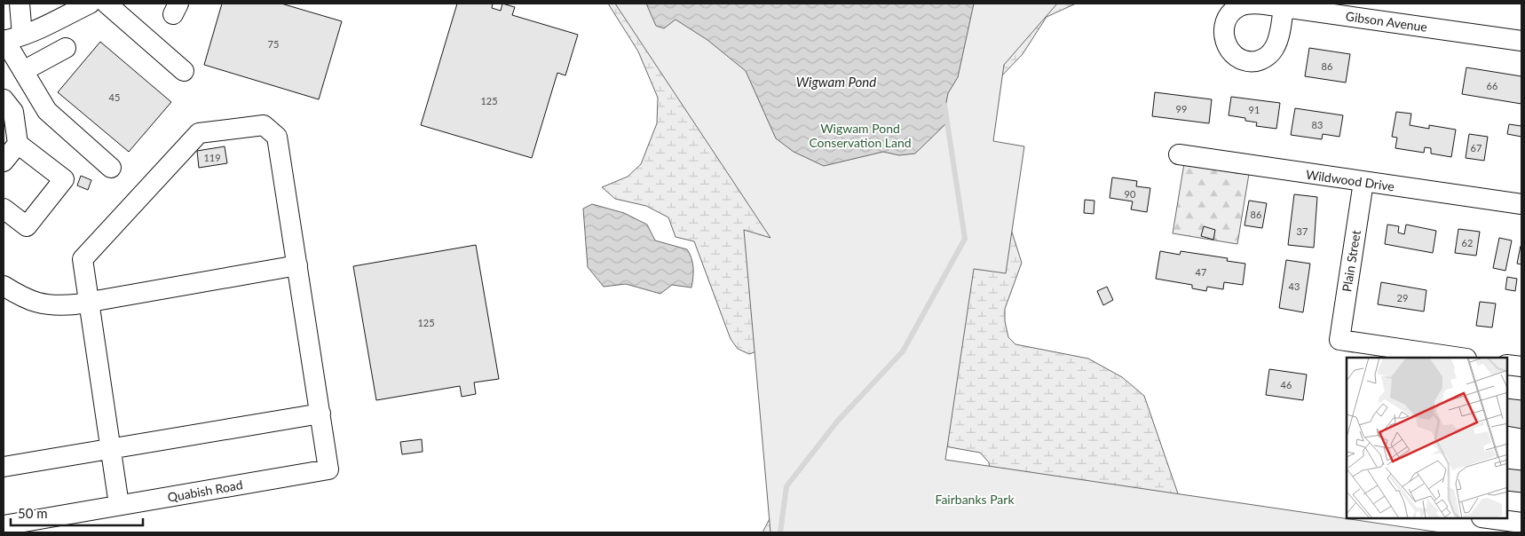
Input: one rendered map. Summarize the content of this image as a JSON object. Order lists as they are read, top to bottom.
{
  "streets": {
    "street": [
      "Gibson Avenue",
      "Wildwood Drive",
      "Plain Street",
      "Quabish Road"
    ]
  },
  "crossings": [
    ["Wildwood Drive", "Plain Street"]
  ],
  "water": ["Wigwam Pond"],
  "parks": ["Wigwam Pond Conservation Land", "Fairbanks Park"],
  "house_numbers": [
    "75",
    "86",
    "66",
    "45",
    "125",
    "99",
    "91",
    "83",
    "67",
    "119",
    "90",
    "86",
    "37",
    "62",
    "47",
    "43",
    "29",
    "125",
    "46"
  ],
  "scale_bar": "50 m"
}
